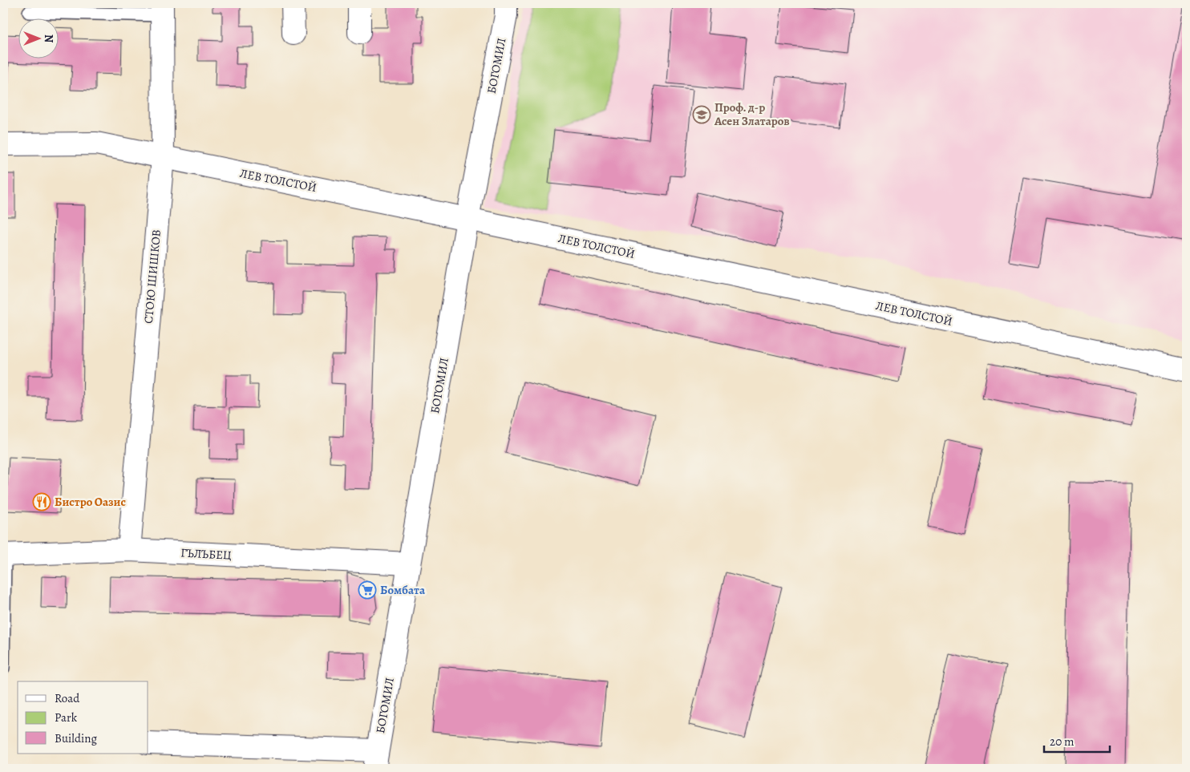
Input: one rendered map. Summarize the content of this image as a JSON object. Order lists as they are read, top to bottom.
{
  "streets": {
    "street": [
      "БОГОМИЛ",
      "ЛЕВ ТОЛСТОЙ",
      "СТОЮ ШИШКОВ",
      "ГЪЛЪБЕЦ"
    ]
  },
  "crossings": [
    ["БОГОМИЛ", "ЛЕВ ТОЛСТОЙ"],
    ["БОГОМИЛ", "ГЪЛЪБЕЦ"],
    ["ЛЕВ ТОЛСТОЙ", "СТОЮ ШИШКОВ"],
    ["СТОЮ ШИШКОВ", "ГЪЛЪБЕЦ"]
  ],
  "places": {
    "school or university": ["Проф. д-р Асен Златаров"],
    "restaurant": ["Бистро Оазис"],
    "supermarket": ["Бомбата"]
  },
  "legend": ["Road", "Park", "Building"],
  "scale_bar": "20 m",
  "north": "right"
}
